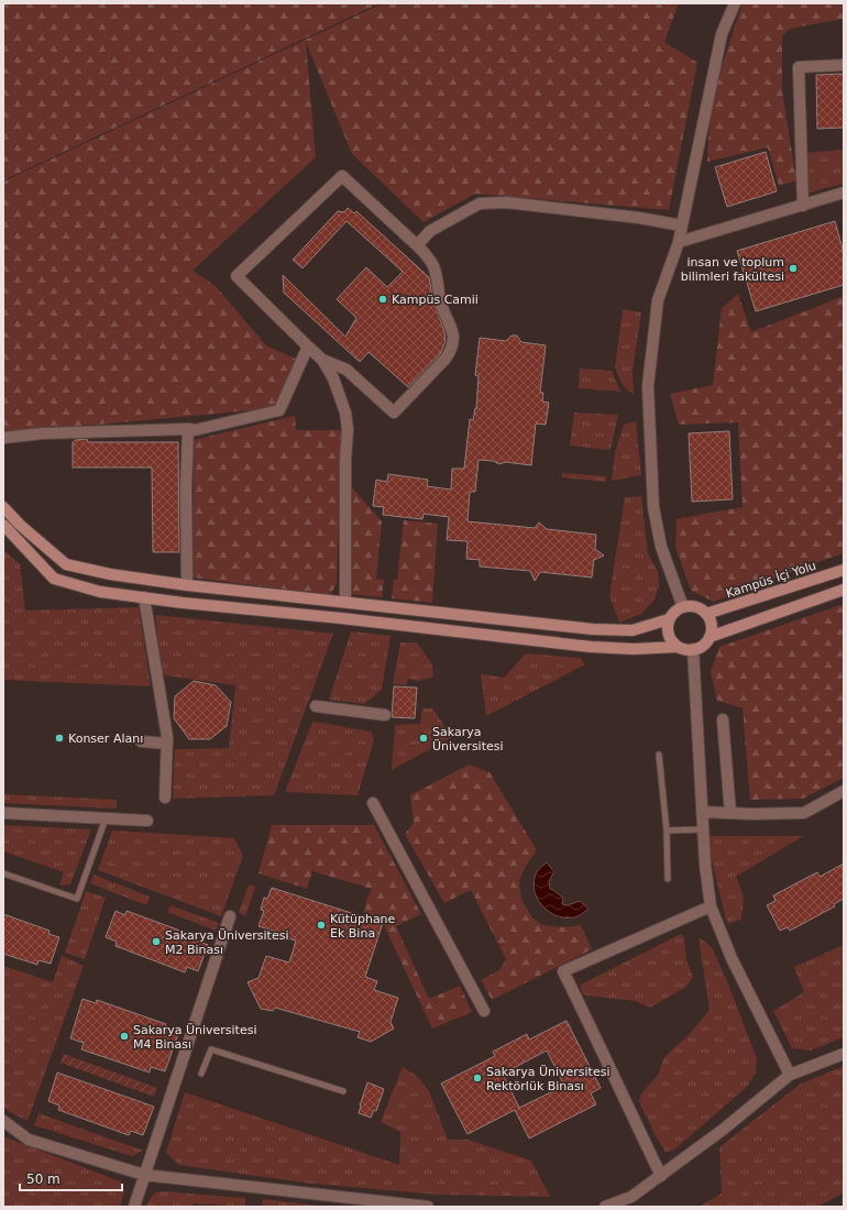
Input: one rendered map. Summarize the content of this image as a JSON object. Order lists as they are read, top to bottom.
{
  "streets": {
    "street": ["Kampüs İçi Yolu"]
  },
  "places": [
    "insan ve toplum bilimleri fakültesi",
    "Kampüs Camii",
    "Konser Alanı",
    "Sakarya Üniversitesi",
    "Kütüphane Ek Bina",
    "Sakarya Üniversitesi M2 Binası",
    "Sakarya Üniversitesi M4 Binası",
    "Sakarya Üniversitesi Rektörlük Binası"
  ],
  "scale_bar": "50 m"
}
